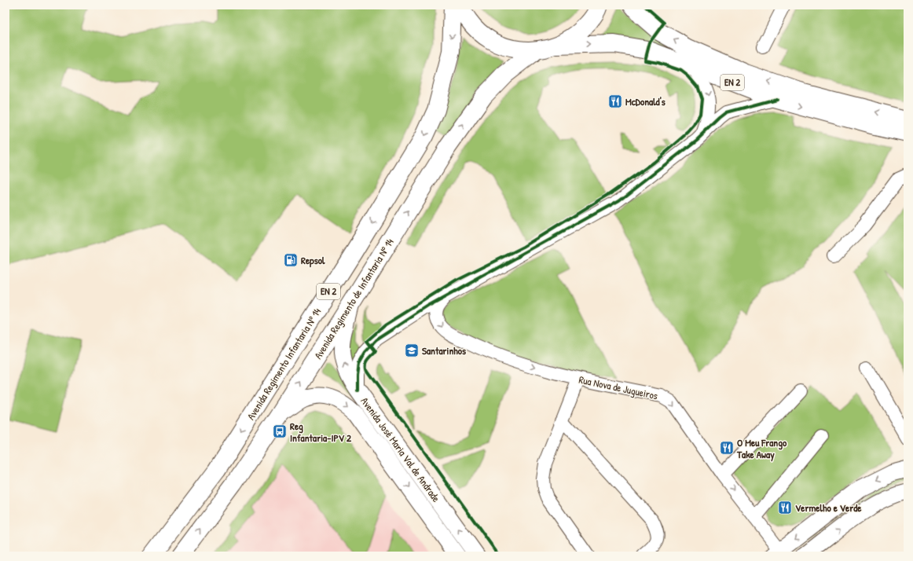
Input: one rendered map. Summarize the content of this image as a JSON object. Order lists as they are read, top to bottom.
{
  "streets": {
    "main road": ["EN 2", "Avenida Regimento de Infantaria Nº 14", "Avenida Regimento Infantaria Nº 14"],
    "street": ["Rua Nova de Jugueiros", "Avenida José Maria Val de Andrade"]
  },
  "crossings": [
    ["EN 2", "Avenida Regimento de Infantaria Nº 14"],
    ["Avenida Regimento de Infantaria Nº 14", "Avenida José Maria Val de Andrade"]
  ],
  "one_way": ["Avenida Regimento de Infantaria Nº 14", "Avenida Regimento Infantaria Nº 14", "Rua Nova de Jugueiros"],
  "places": {
    "restaurant": ["McDonald's", "O Meu Frango Take Away", "Vermelho e Verde"],
    "fuel station": ["Repsol"],
    "school or university": ["Santarinhos"],
    "bus stop": ["Reg Infantaria-IPV 2"]
  }
}
